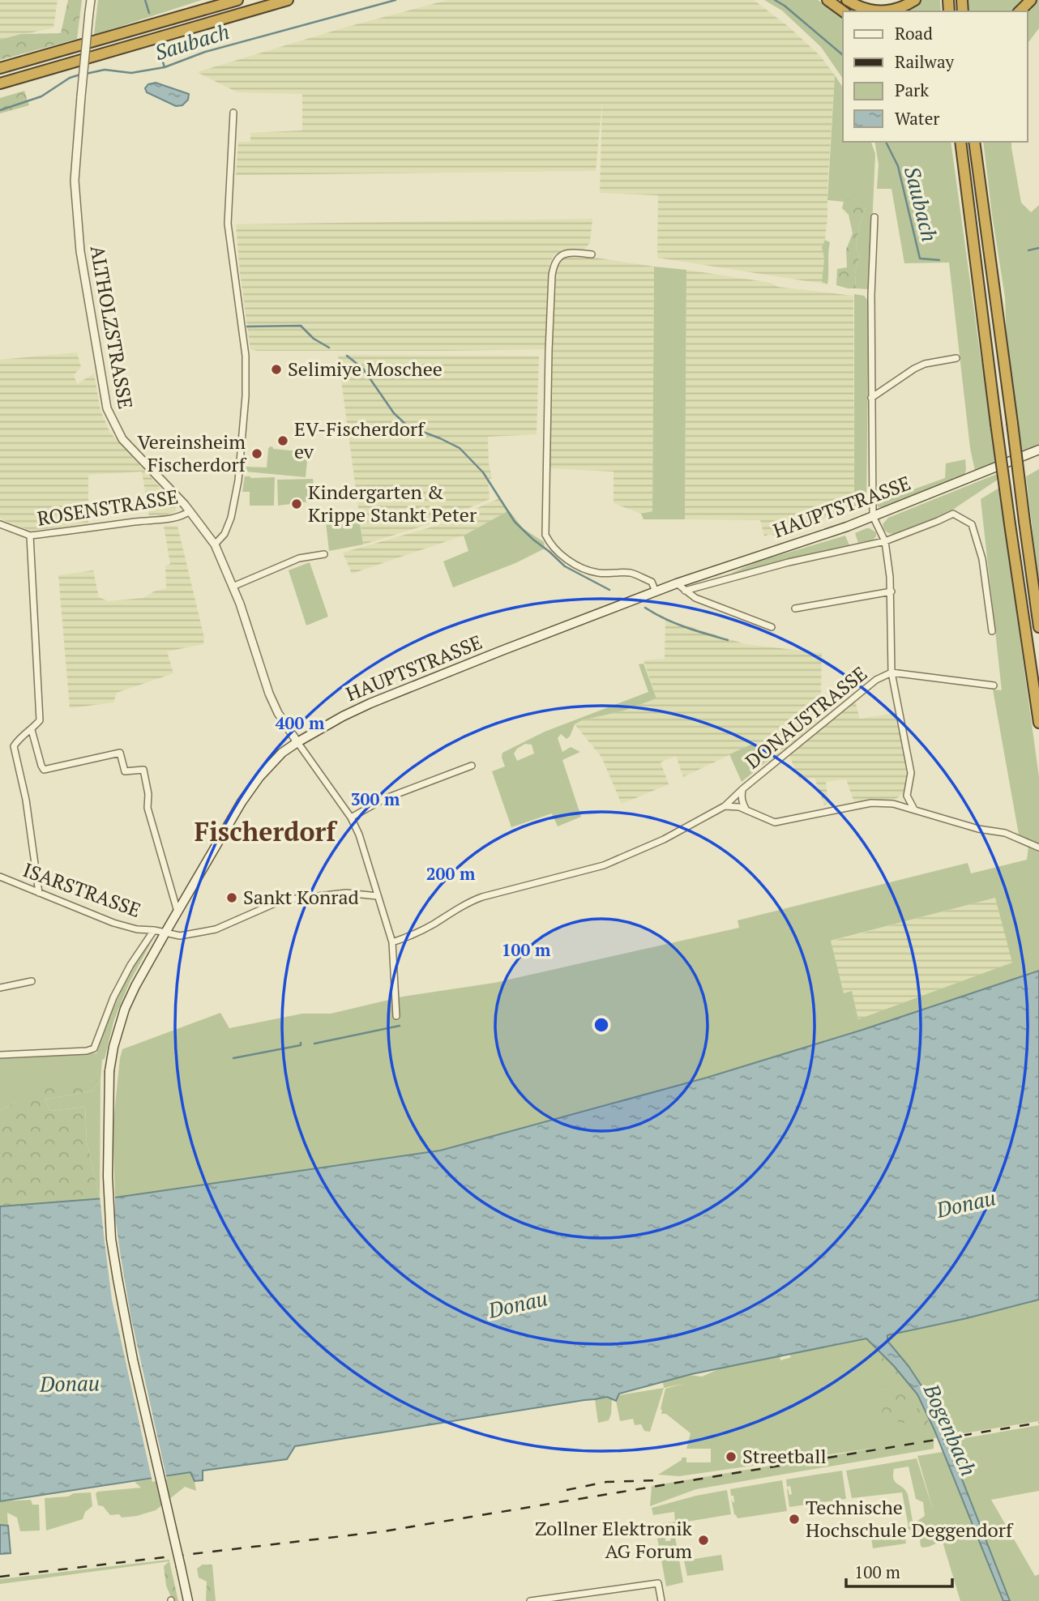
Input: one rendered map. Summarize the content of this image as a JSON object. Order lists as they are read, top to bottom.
{
  "streets": {
    "main road": ["HAUPTSTRASSE"],
    "street": [
      "ALTHOLZSTRASSE",
      "ROSENSTRASSE",
      "DONAUSTRASSE",
      "ISARSTRASSE"
    ]
  },
  "crossings": [
    ["ALTHOLZSTRASSE", "HAUPTSTRASSE"],
    ["ALTHOLZSTRASSE", "ROSENSTRASSE"],
    ["HAUPTSTRASSE", "ISARSTRASSE"],
    ["ROSENSTRASSE", "ISARSTRASSE"]
  ],
  "districts": ["Fischerdorf"],
  "water": ["Saubach", "Donau", "Bogenbach"],
  "places": [
    "Selimiye Moschee",
    "EV-Fischerdorf ev",
    "Vereinsheim Fischerdorf",
    "Kindergarten & Krippe Stankt Peter",
    "Sankt Konrad",
    "Streetball",
    "Technische Hochschule Deggendorf",
    "Zollner Elektronik AG Forum"
  ],
  "legend": [
    "Road",
    "Railway",
    "Park",
    "Water"
  ],
  "scale_bar": "100 m",
  "rings": [
    "400 m",
    "300 m",
    "200 m",
    "100 m"
  ]
}
